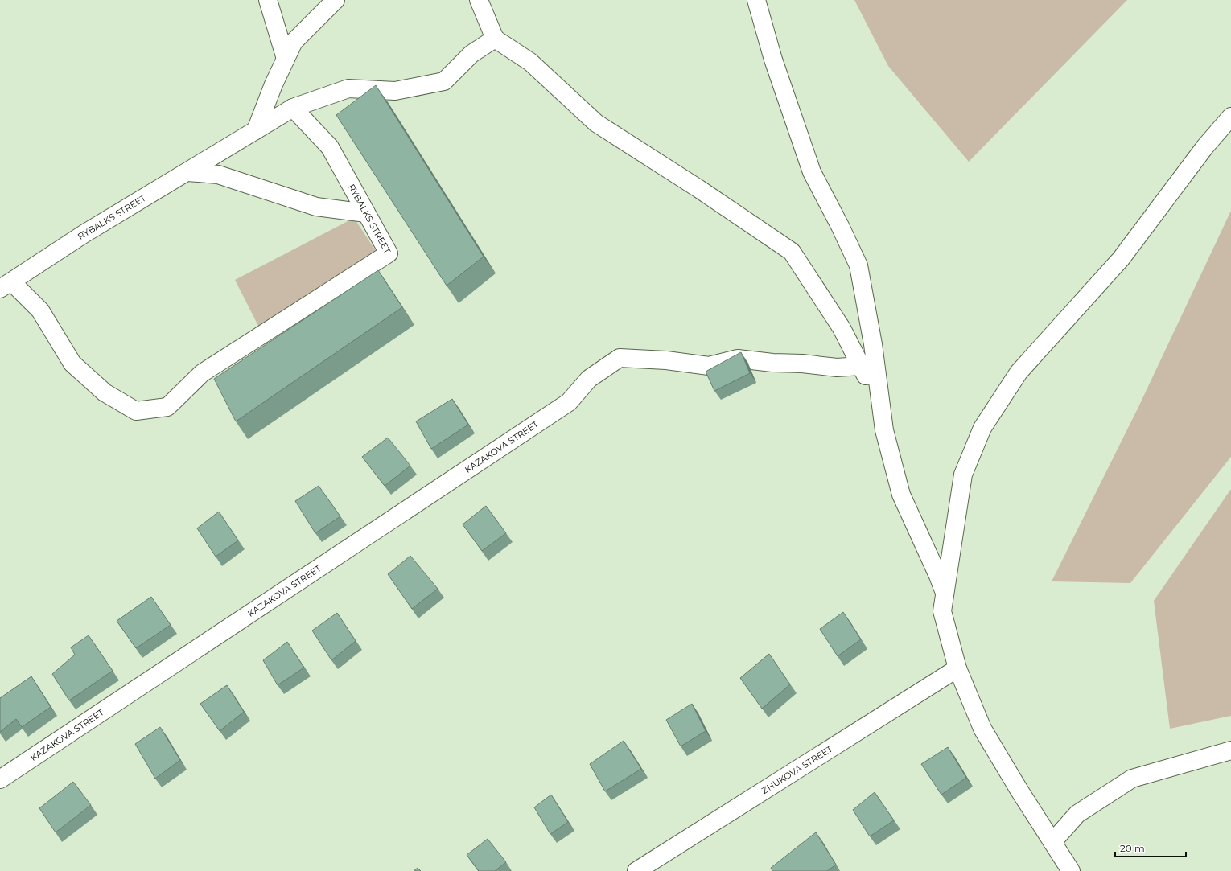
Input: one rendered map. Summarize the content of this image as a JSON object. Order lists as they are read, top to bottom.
{
  "streets": {
    "street": ["RYBALKS STREET", "KAZAKOVA STREET", "ZHUKOVA STREET"]
  },
  "scale_bar": "20 m"
}
